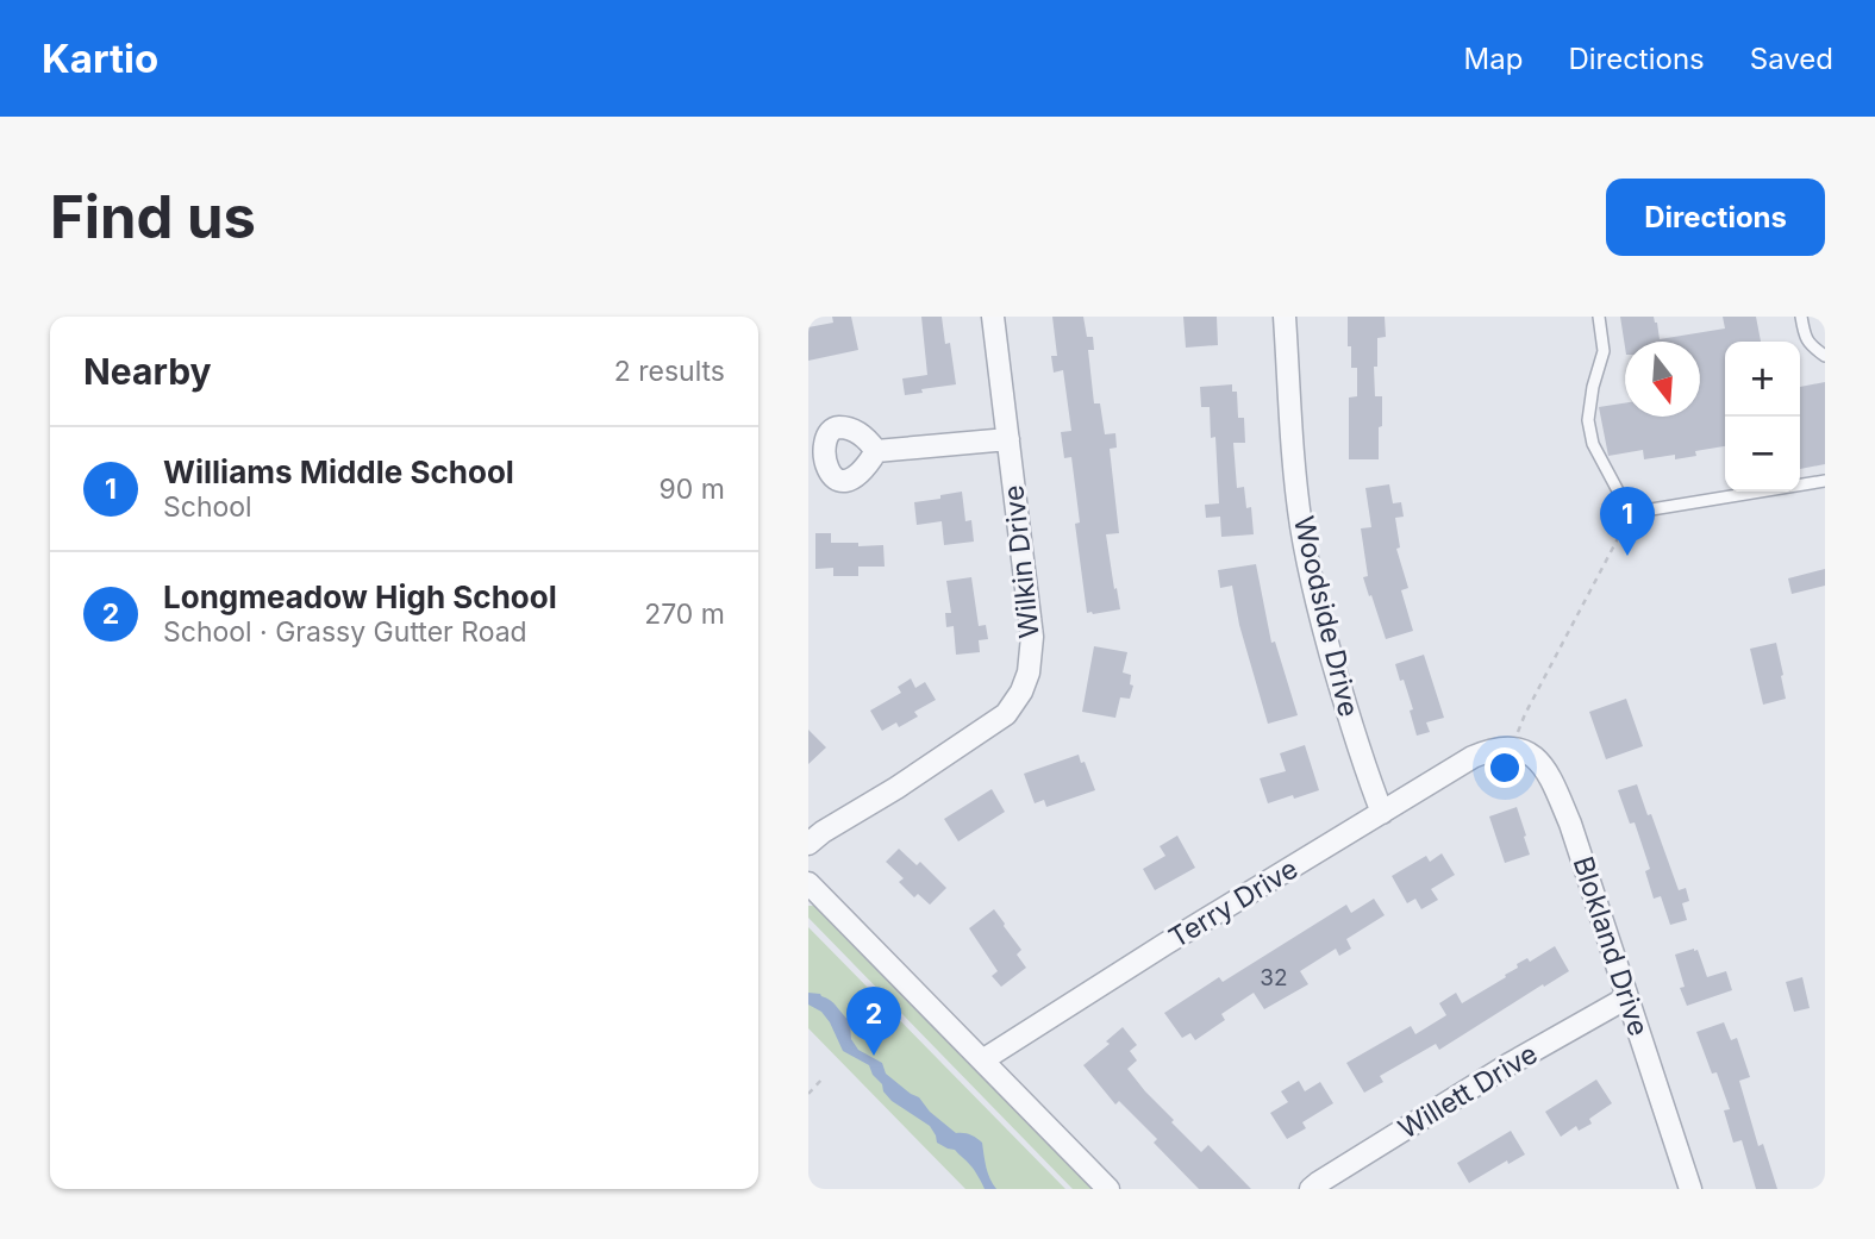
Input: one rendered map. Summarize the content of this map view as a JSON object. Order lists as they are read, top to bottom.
{
  "streets": {
    "street": [
      "Wilkin Drive",
      "Woodside Drive",
      "Terry Drive",
      "Blokland Drive",
      "Willett Drive"
    ]
  },
  "crossings": [
    ["Woodside Drive", "Terry Drive"],
    ["Terry Drive", "Blokland Drive"],
    ["Blokland Drive", "Willett Drive"]
  ],
  "house_numbers": ["32"],
  "north": "bottom",
  "page": {
    "header": "Kartio",
    "nav": ["Map", "Directions", "Saved"],
    "buttons": "Directions",
    "title": "Find us",
    "heading": ["Nearby", "2 results"],
    "map_buttons": ["+", "−"],
    "list": [
      {
        "mark": "1",
        "name": "Williams Middle School",
        "note": "School",
        "value": "90 m"
      },
      {
        "mark": "2",
        "name": "Longmeadow High School",
        "note": "School · Grassy Gutter Road",
        "value": "270 m"
      }
    ],
    "pins": ["1", "2"]
  }
}
